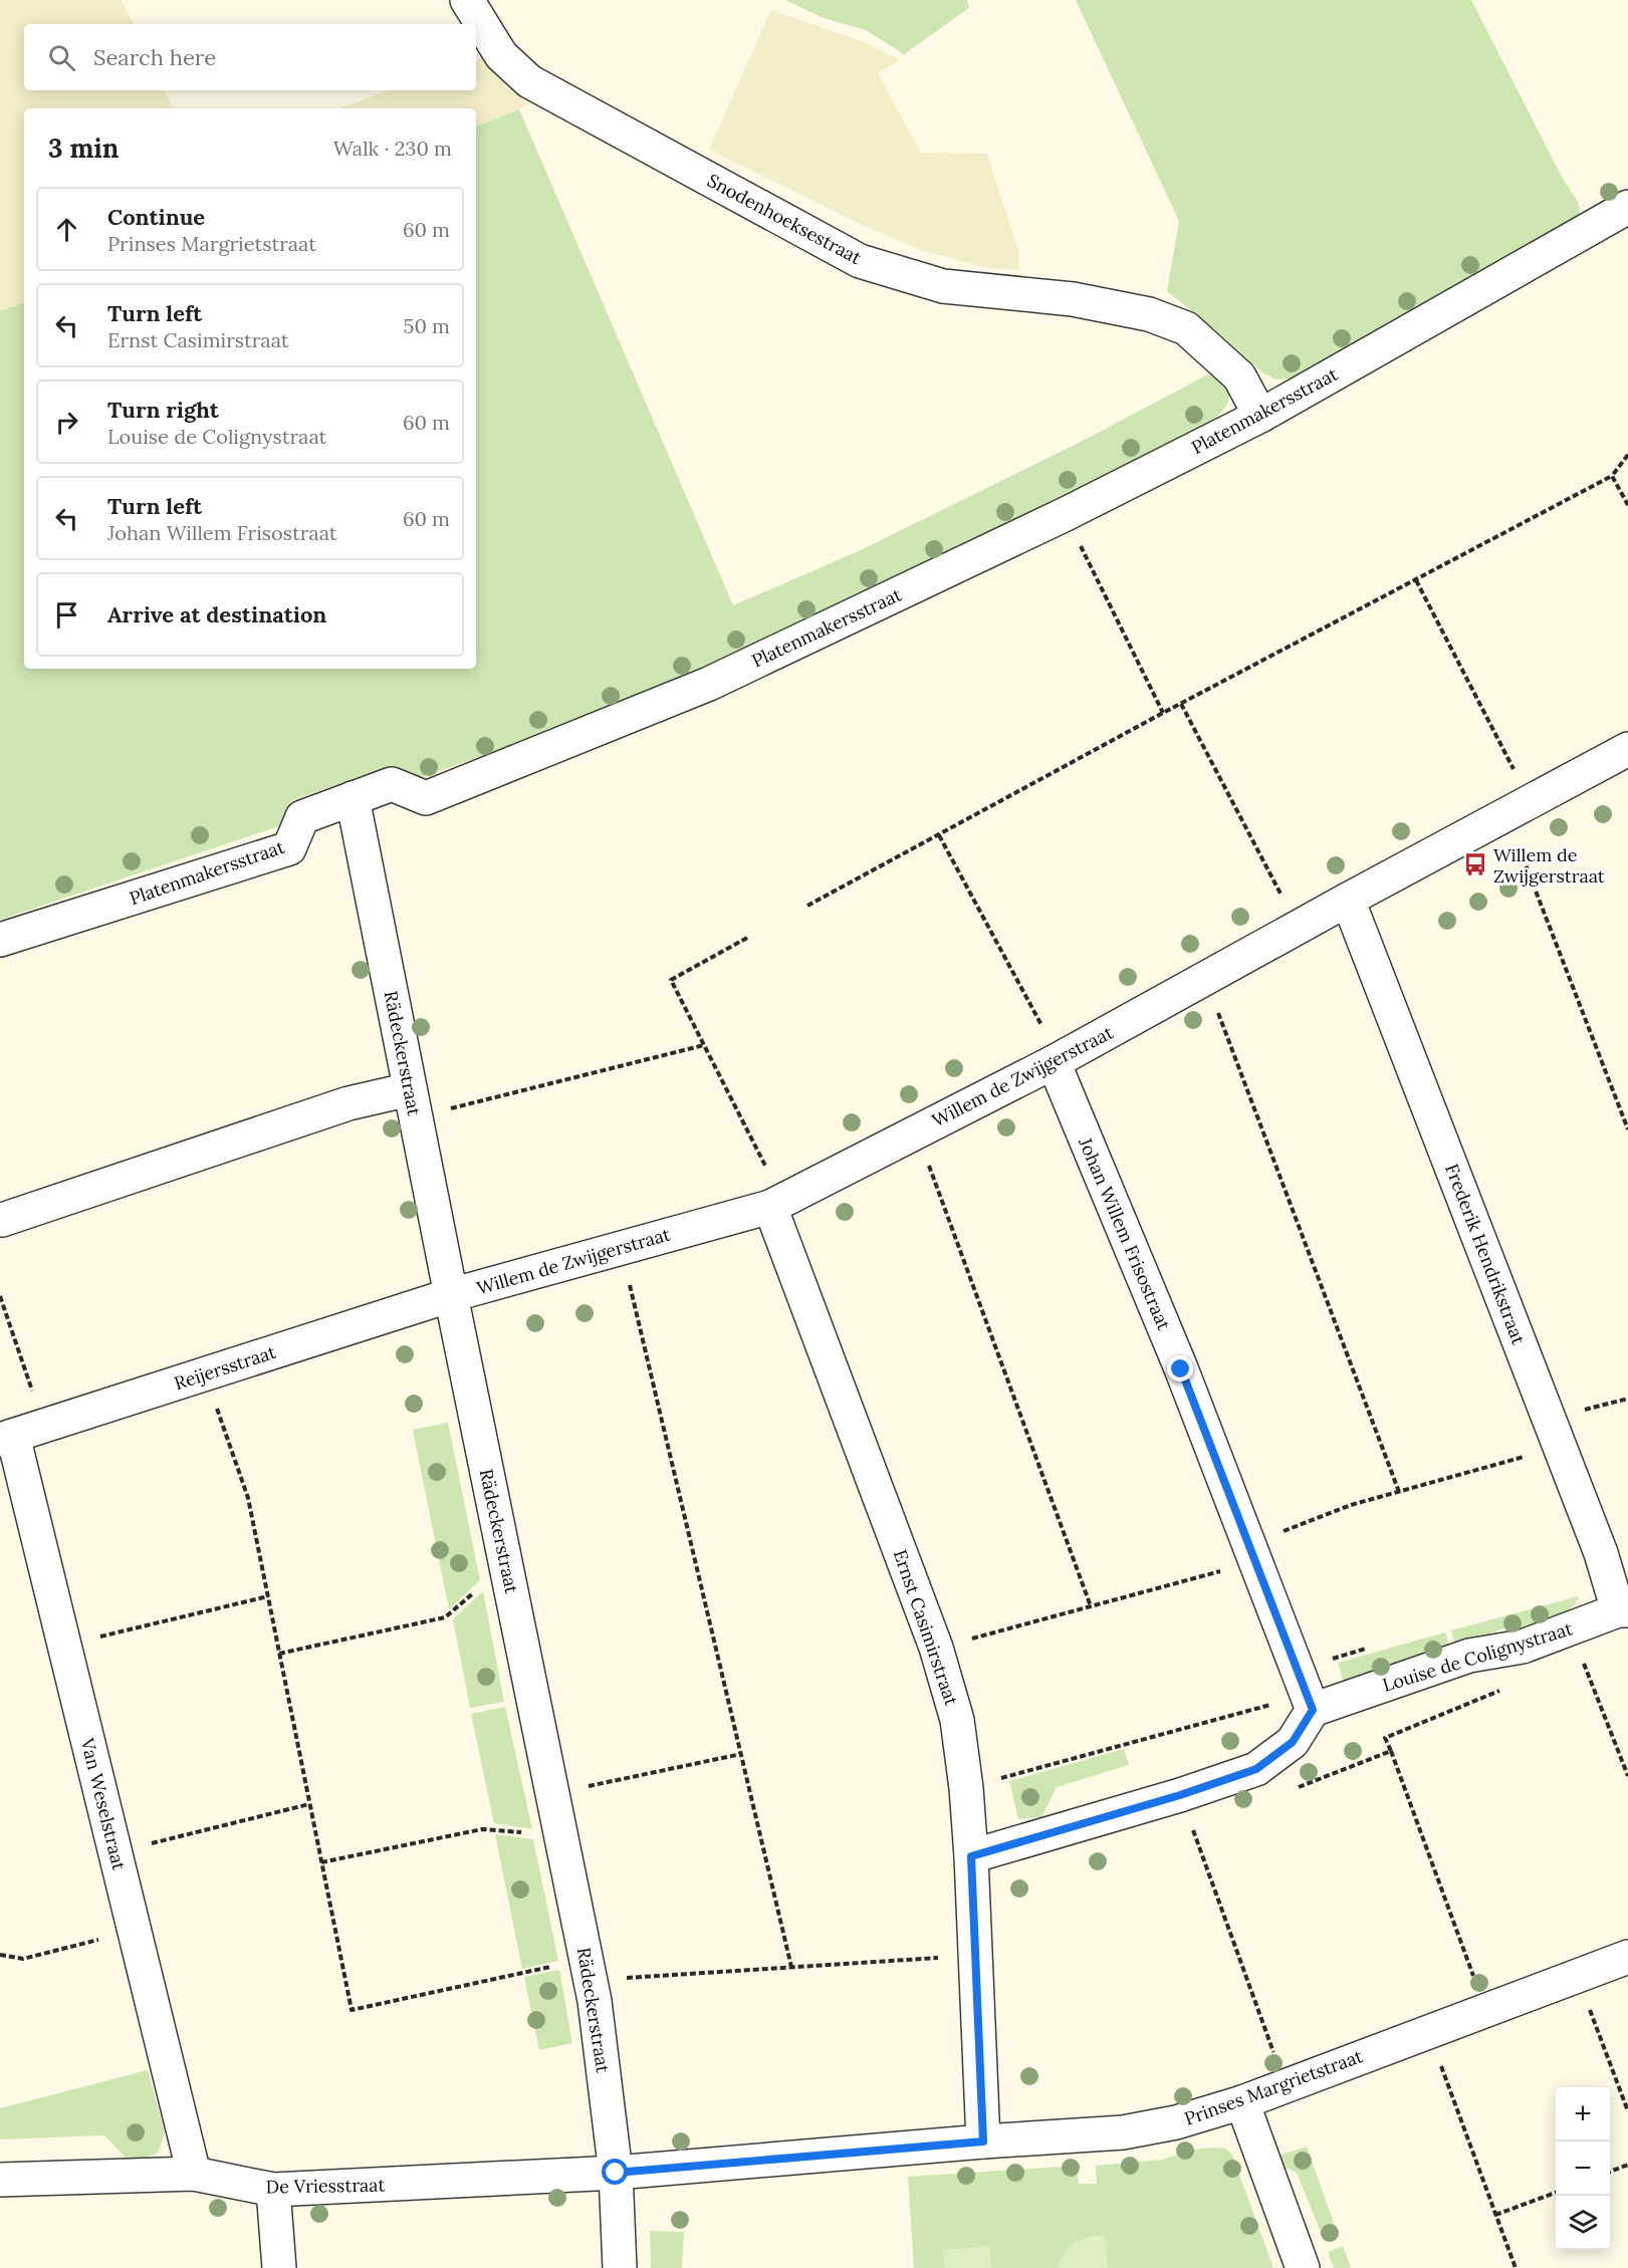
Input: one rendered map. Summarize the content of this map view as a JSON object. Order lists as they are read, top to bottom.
{
  "streets": {
    "street": [
      "Snodenhoeksestraat",
      "Platenmakersstraat",
      "Rädeckerstraat",
      "Willem de Zwijgerstraat",
      "Johan Willem Frisostraat",
      "Frederik Hendrikstraat",
      "Reijersstraat",
      "Ernst Casimirstraat",
      "Louise de Colignystraat",
      "Van Weselstraat",
      "Prinses Margrietstraat",
      "De Vriesstraat"
    ]
  },
  "crossings": [
    ["Snodenhoeksestraat", "Platenmakersstraat"],
    ["Platenmakersstraat", "Rädeckerstraat"],
    ["Rädeckerstraat", "Willem de Zwijgerstraat"],
    ["Rädeckerstraat", "Reijersstraat"],
    ["Rädeckerstraat", "Prinses Margrietstraat"],
    ["Rädeckerstraat", "De Vriesstraat"],
    ["Willem de Zwijgerstraat", "Johan Willem Frisostraat"],
    ["Willem de Zwijgerstraat", "Frederik Hendrikstraat"],
    ["Willem de Zwijgerstraat", "Reijersstraat"],
    ["Willem de Zwijgerstraat", "Ernst Casimirstraat"],
    ["Johan Willem Frisostraat", "Louise de Colignystraat"],
    ["Frederik Hendrikstraat", "Louise de Colignystraat"],
    ["Reijersstraat", "Van Weselstraat"],
    ["Ernst Casimirstraat", "Prinses Margrietstraat"],
    ["Van Weselstraat", "De Vriesstraat"],
    ["Prinses Margrietstraat", "De Vriesstraat"]
  ],
  "places": {
    "bus stop": ["Willem de Zwijgerstraat"]
  },
  "page": {
    "search": "Search here",
    "heading": ["3 min", "Walk · 230 m"],
    "list": [
      ["Continue", "Prinses Margrietstraat", "60 m"],
      ["Turn left", "Ernst Casimirstraat", "50 m"],
      ["Turn right", "Louise de Colignystraat", "60 m"],
      ["Turn left", "Johan Willem Frisostraat", "60 m"],
      "Arrive at destination"
    ],
    "map_buttons": ["+", "−"]
  }
}
